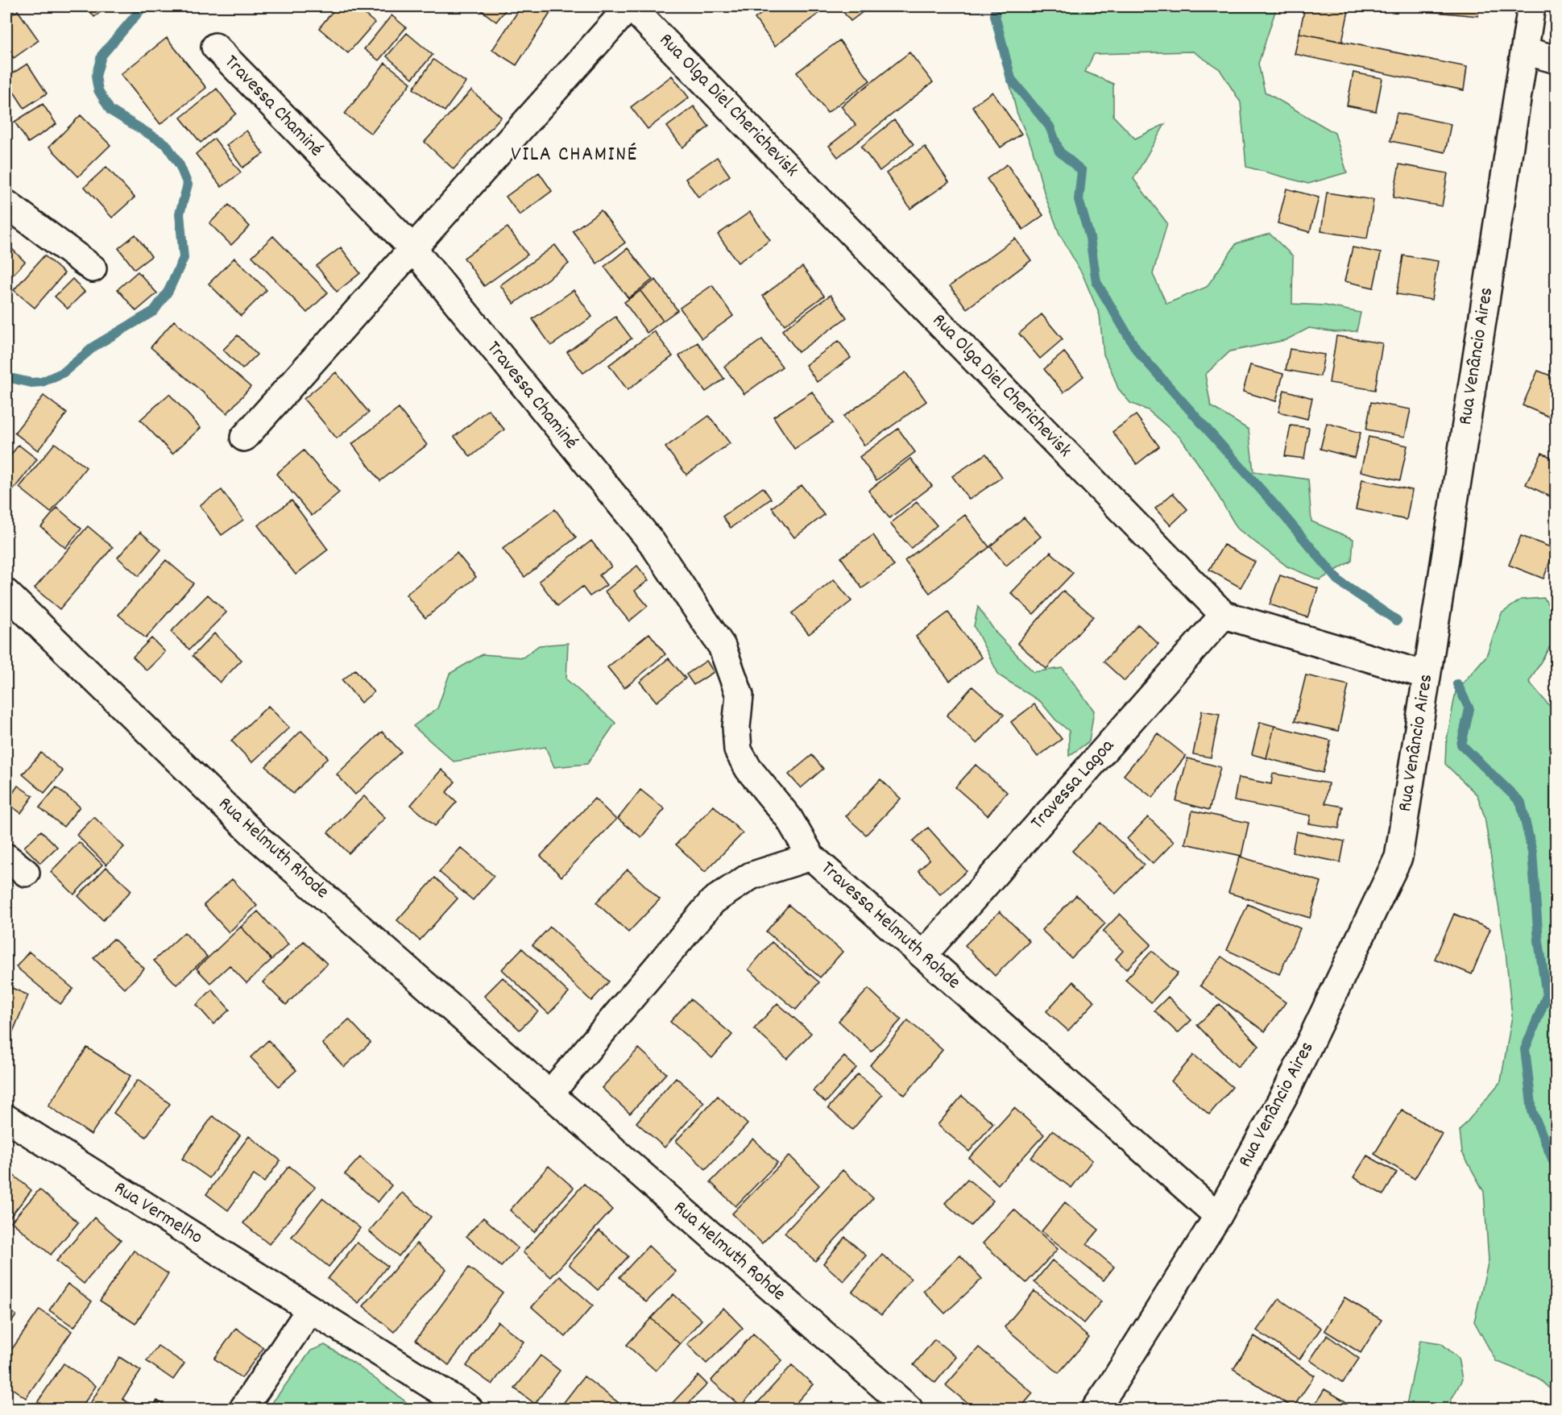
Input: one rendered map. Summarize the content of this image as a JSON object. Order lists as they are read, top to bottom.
{
  "streets": {
    "street": [
      "Rua Olga Diel Cherichevisk",
      "Travessa Chaminé",
      "Rua Venâncio Aires",
      "Travessa Lagoa",
      "Rua Helmuth Rhode",
      "Travessa Helmuth Rohde",
      "Rua Vermelho",
      "Rua Helmuth Rohde"
    ]
  },
  "crossings": [
    ["Rua Olga Diel Cherichevisk", "Rua Venâncio Aires"],
    ["Rua Olga Diel Cherichevisk", "Travessa Lagoa"],
    ["Travessa Chaminé", "Travessa Helmuth Rohde"],
    ["Rua Venâncio Aires", "Travessa Helmuth Rohde"],
    ["Travessa Lagoa", "Travessa Helmuth Rohde"],
    ["Rua Helmuth Rhode", "Travessa Helmuth Rohde"],
    ["Rua Helmuth Rhode", "Rua Helmuth Rohde"],
    ["Travessa Helmuth Rohde", "Rua Helmuth Rohde"]
  ],
  "districts": ["VILA CHAMINÉ"]
}
